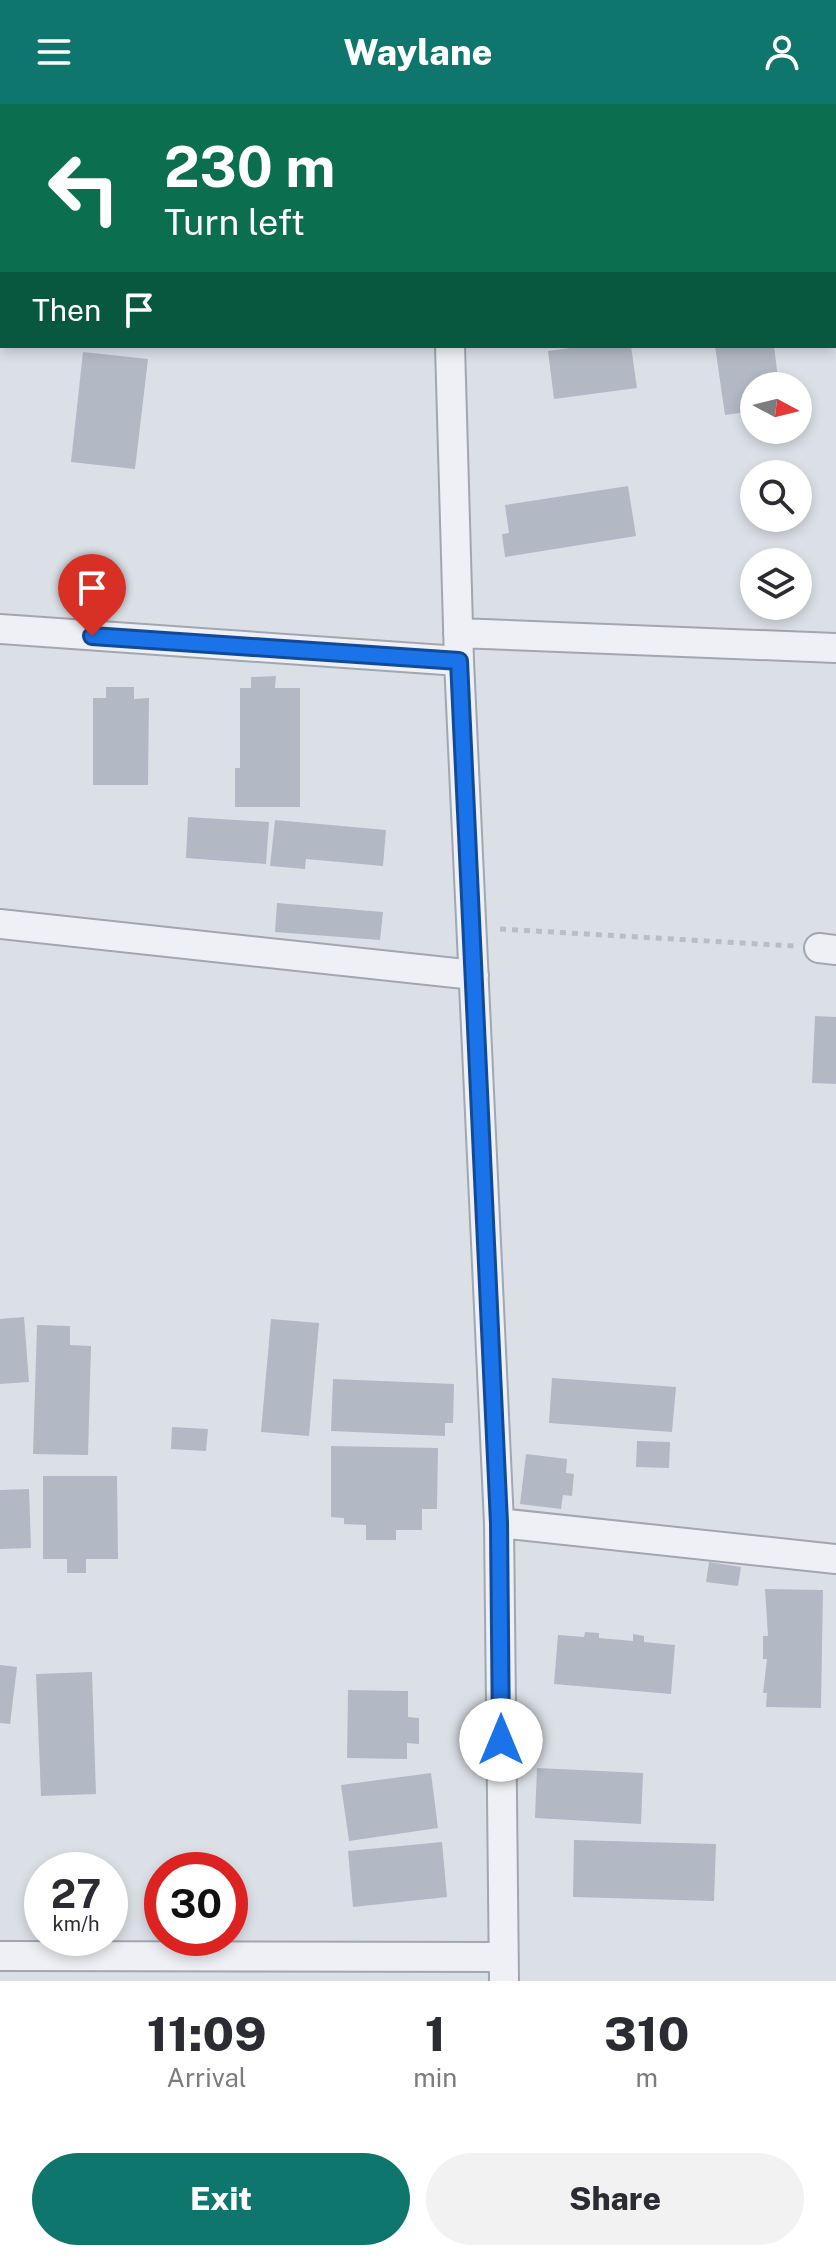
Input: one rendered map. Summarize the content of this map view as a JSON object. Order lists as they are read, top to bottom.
{
  "north": "right",
  "page": {
    "header": "Waylane",
    "turn": ["230 m", "Turn left"],
    "then": "Then",
    "speed": "27 km/h",
    "limit": "30",
    "eta": [
      "11:09",
      "Arrival",
      "1",
      "min",
      "310",
      "m"
    ],
    "buttons": ["Exit", "Share"]
  }
}
